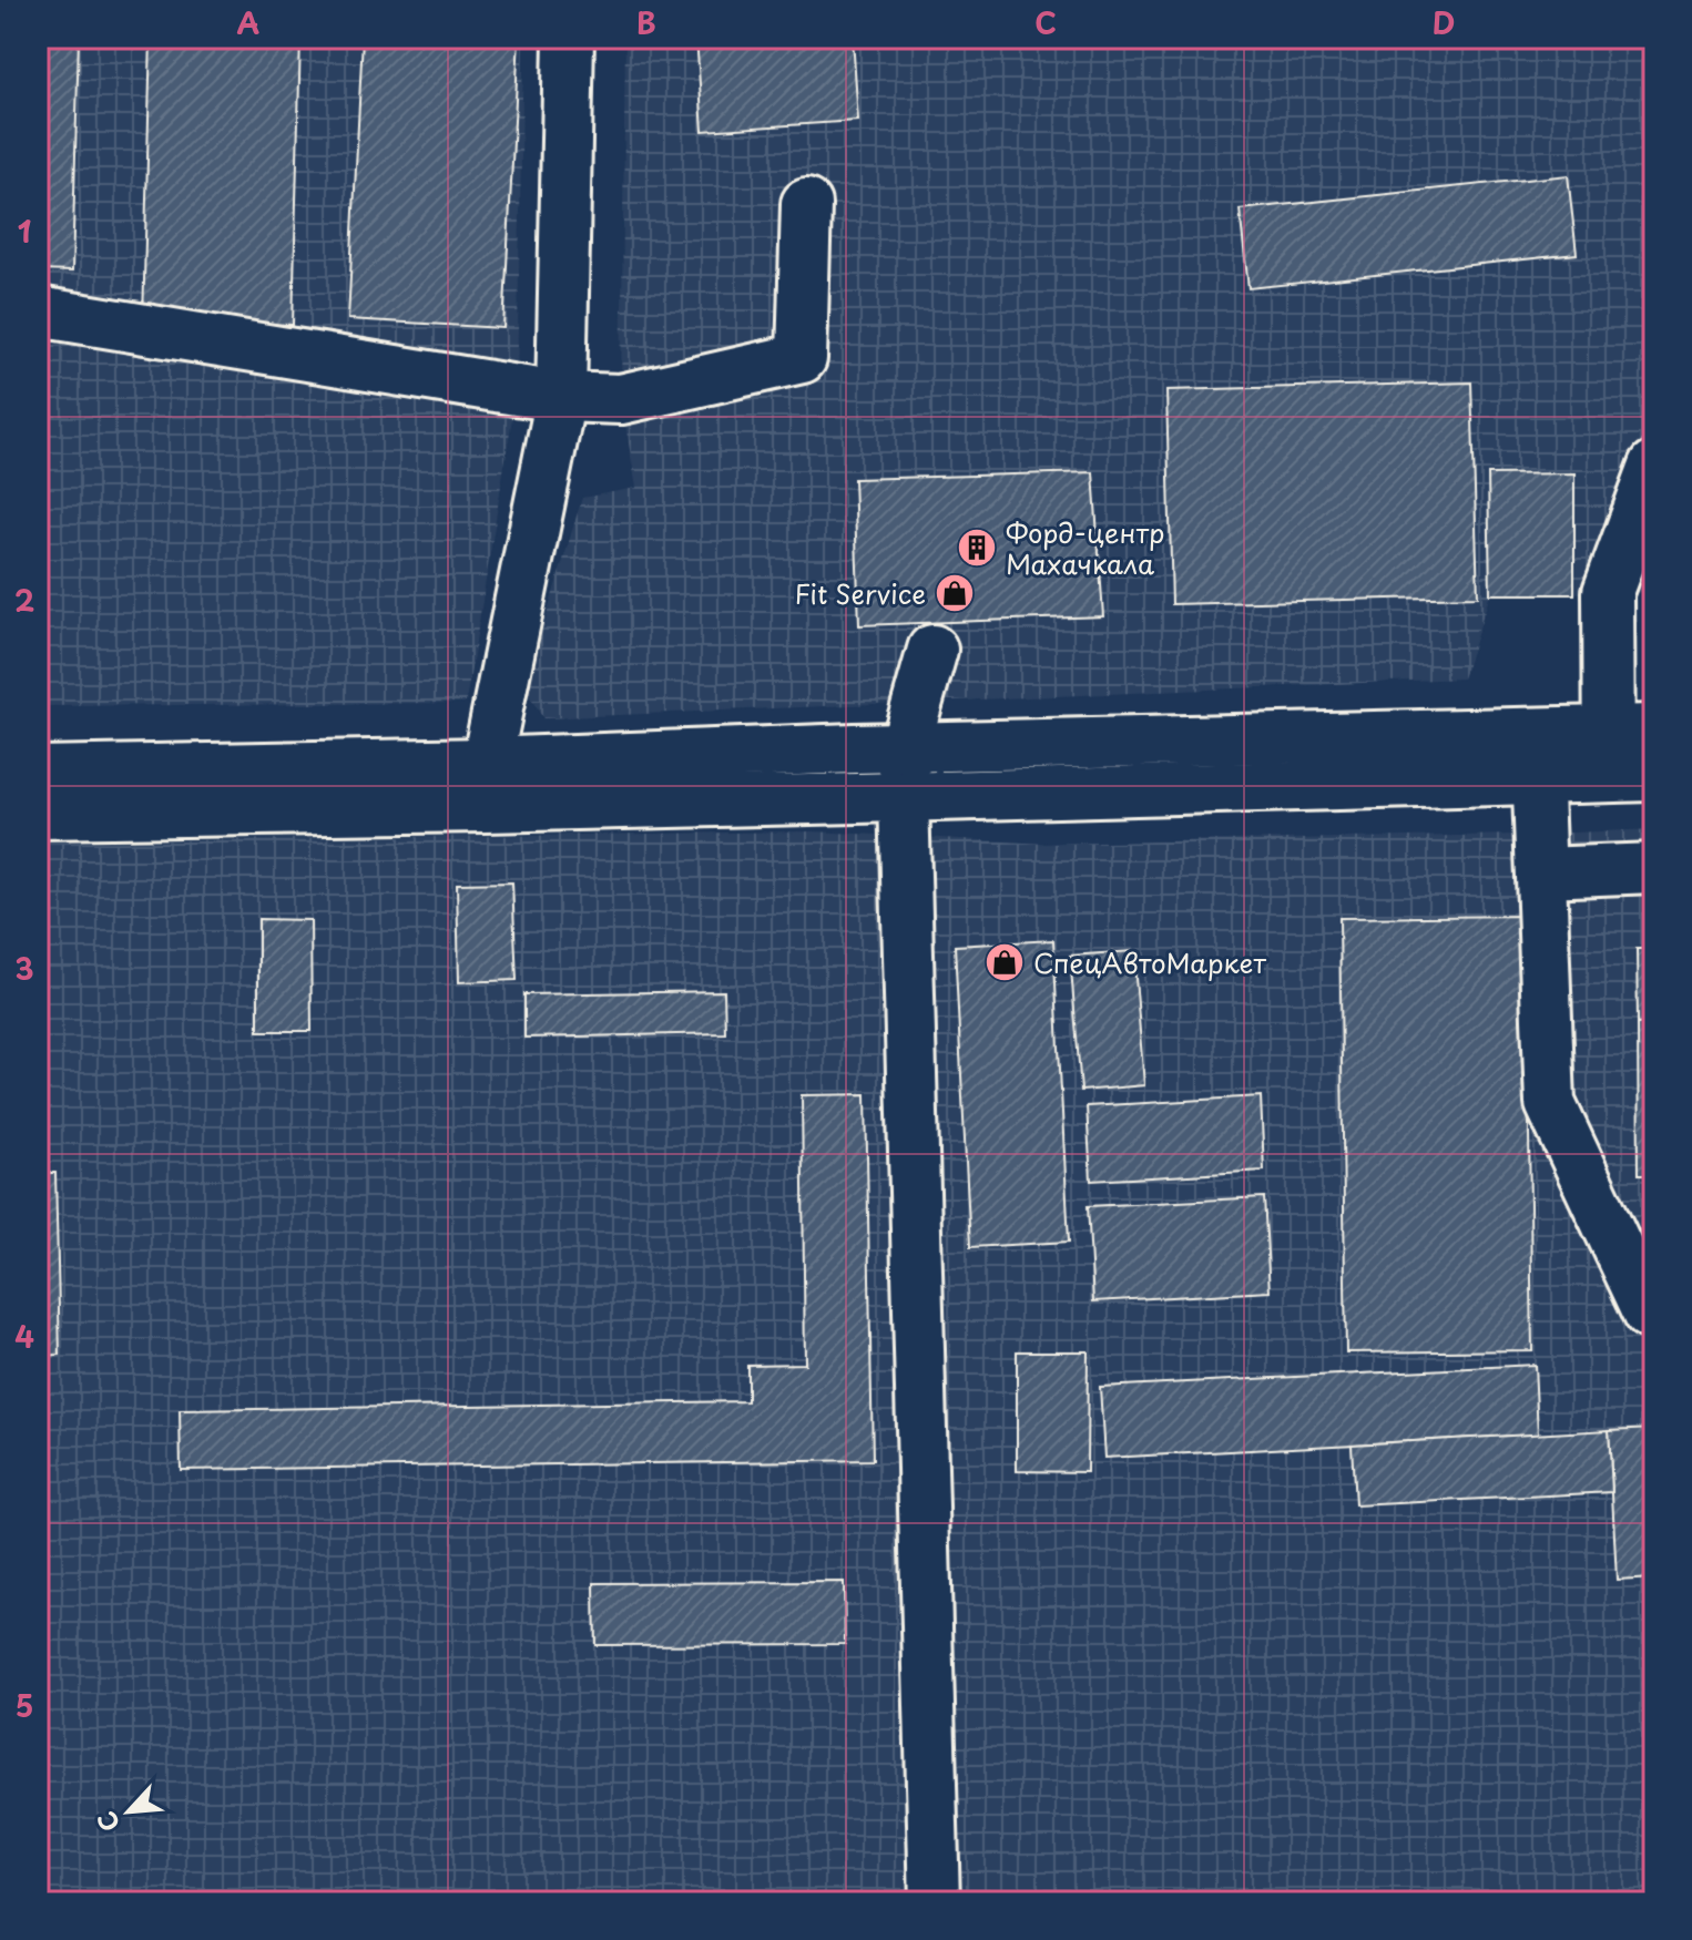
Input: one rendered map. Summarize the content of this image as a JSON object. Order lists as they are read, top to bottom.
{
  "places": {
    "building": ["Форд-центр Махачкала"],
    "shop": ["Fit Service", "СпецАвтоМаркет"]
  },
  "north": "bottom left",
  "grid": {
    "columns": [
      "A",
      "B",
      "C",
      "D"
    ],
    "rows": [
      "1",
      "2",
      "3",
      "4",
      "5"
    ]
  }
}
